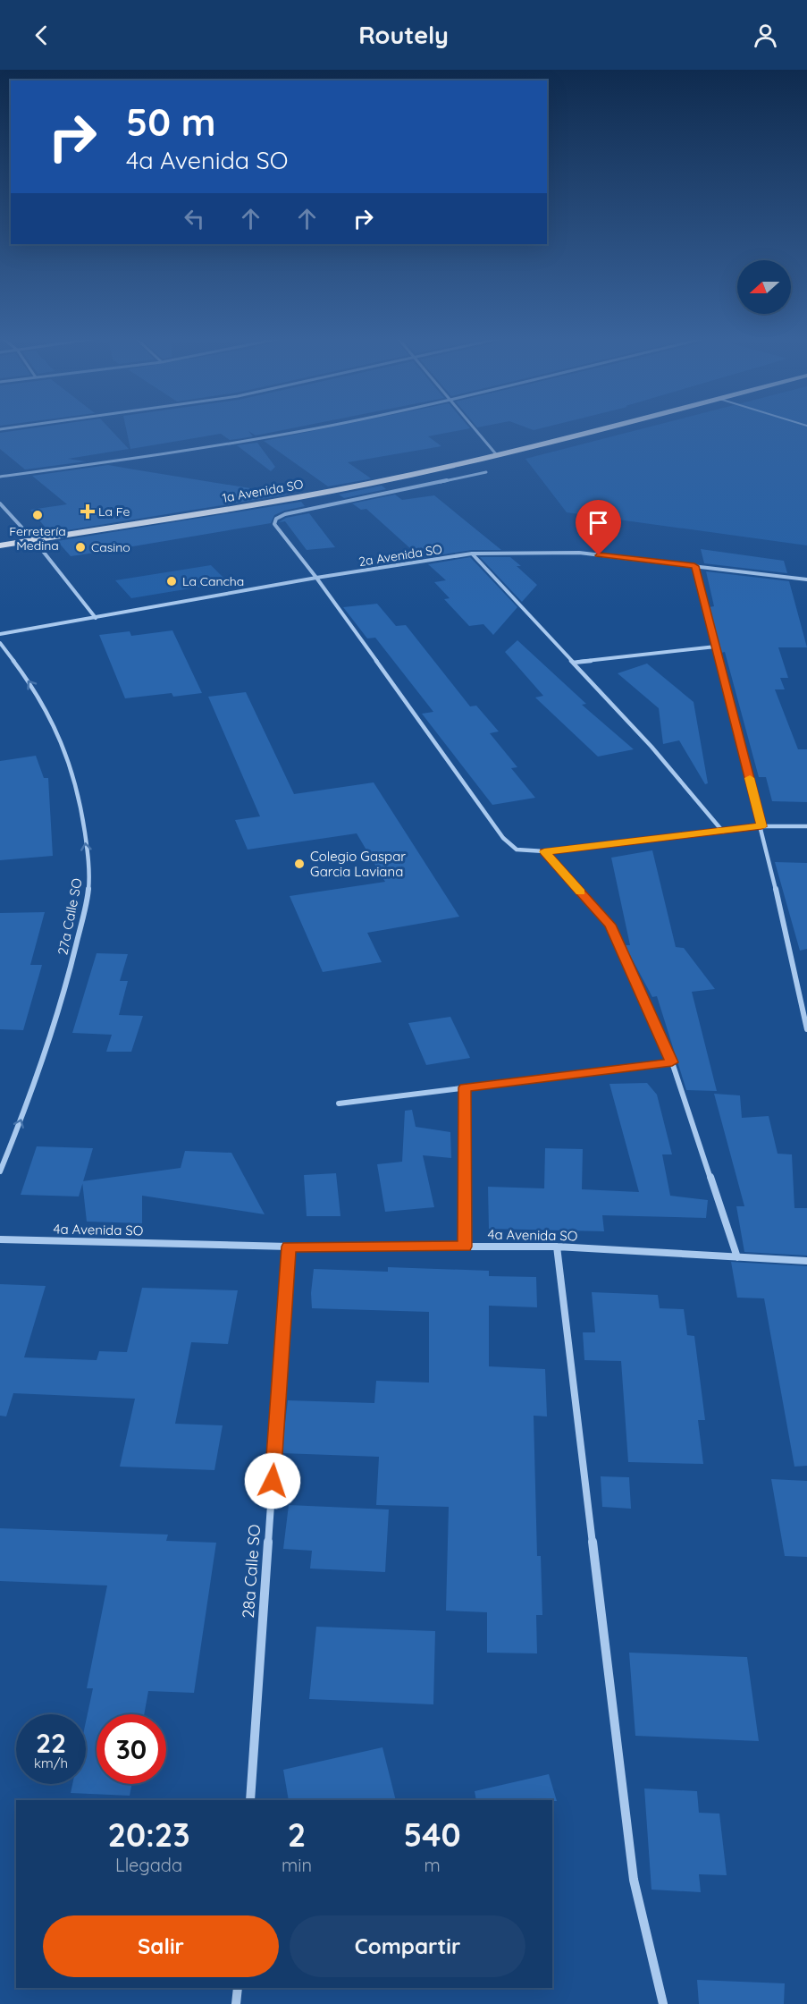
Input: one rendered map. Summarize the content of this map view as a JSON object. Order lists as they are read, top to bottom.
{
  "streets": {
    "highway": ["1a Avenida SO"],
    "street": [
      "2a Avenida SO",
      "27a Calle SO",
      "4a Avenida SO",
      "28a Calle SO"
    ]
  },
  "crossings": [
    ["4a Avenida SO", "28a Calle SO"]
  ],
  "one_way": ["27a Calle SO"],
  "places": {
    "health": ["La Fe"],
    "other": [
      "Ferretería Medina",
      "Casino",
      "La Cancha",
      "Colegio Gaspar Garcia Laviana"
    ]
  },
  "north": "left",
  "page": {
    "header": "Routely",
    "turn": ["50 m", "4a Avenida SO"],
    "speed": "22 km/h",
    "limit": "30",
    "eta": [
      "20:23",
      "Llegada",
      "2",
      "min",
      "540",
      "m"
    ],
    "buttons": ["Salir", "Compartir"]
  }
}
